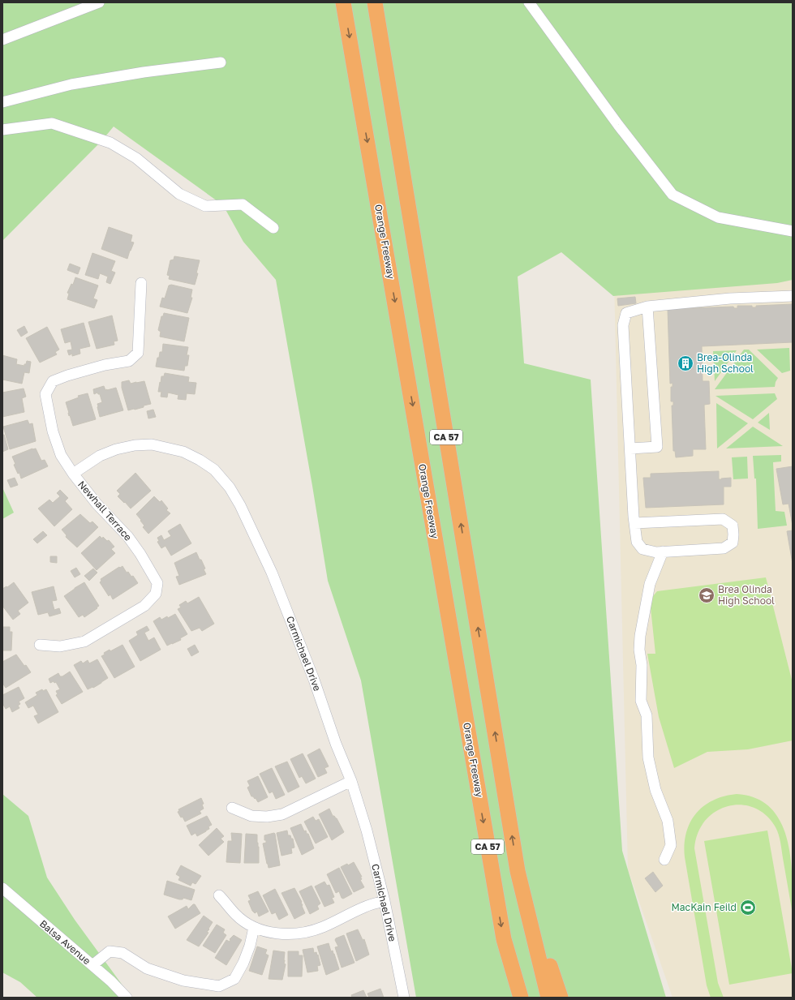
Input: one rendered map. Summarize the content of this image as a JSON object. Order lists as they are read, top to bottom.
{
  "streets": {
    "highway": ["Orange Freeway", "CA 57"],
    "street": ["Newhall Terrace", "Carmichael Drive", "Balsa Avenue"]
  },
  "crossings": [
    ["Newhall Terrace", "Carmichael Drive"]
  ],
  "places": {
    "building": ["Brea-Olinda High School"],
    "school or university": ["Brea Olinda High School"],
    "sports": ["MacKain Feild"]
  }
}
